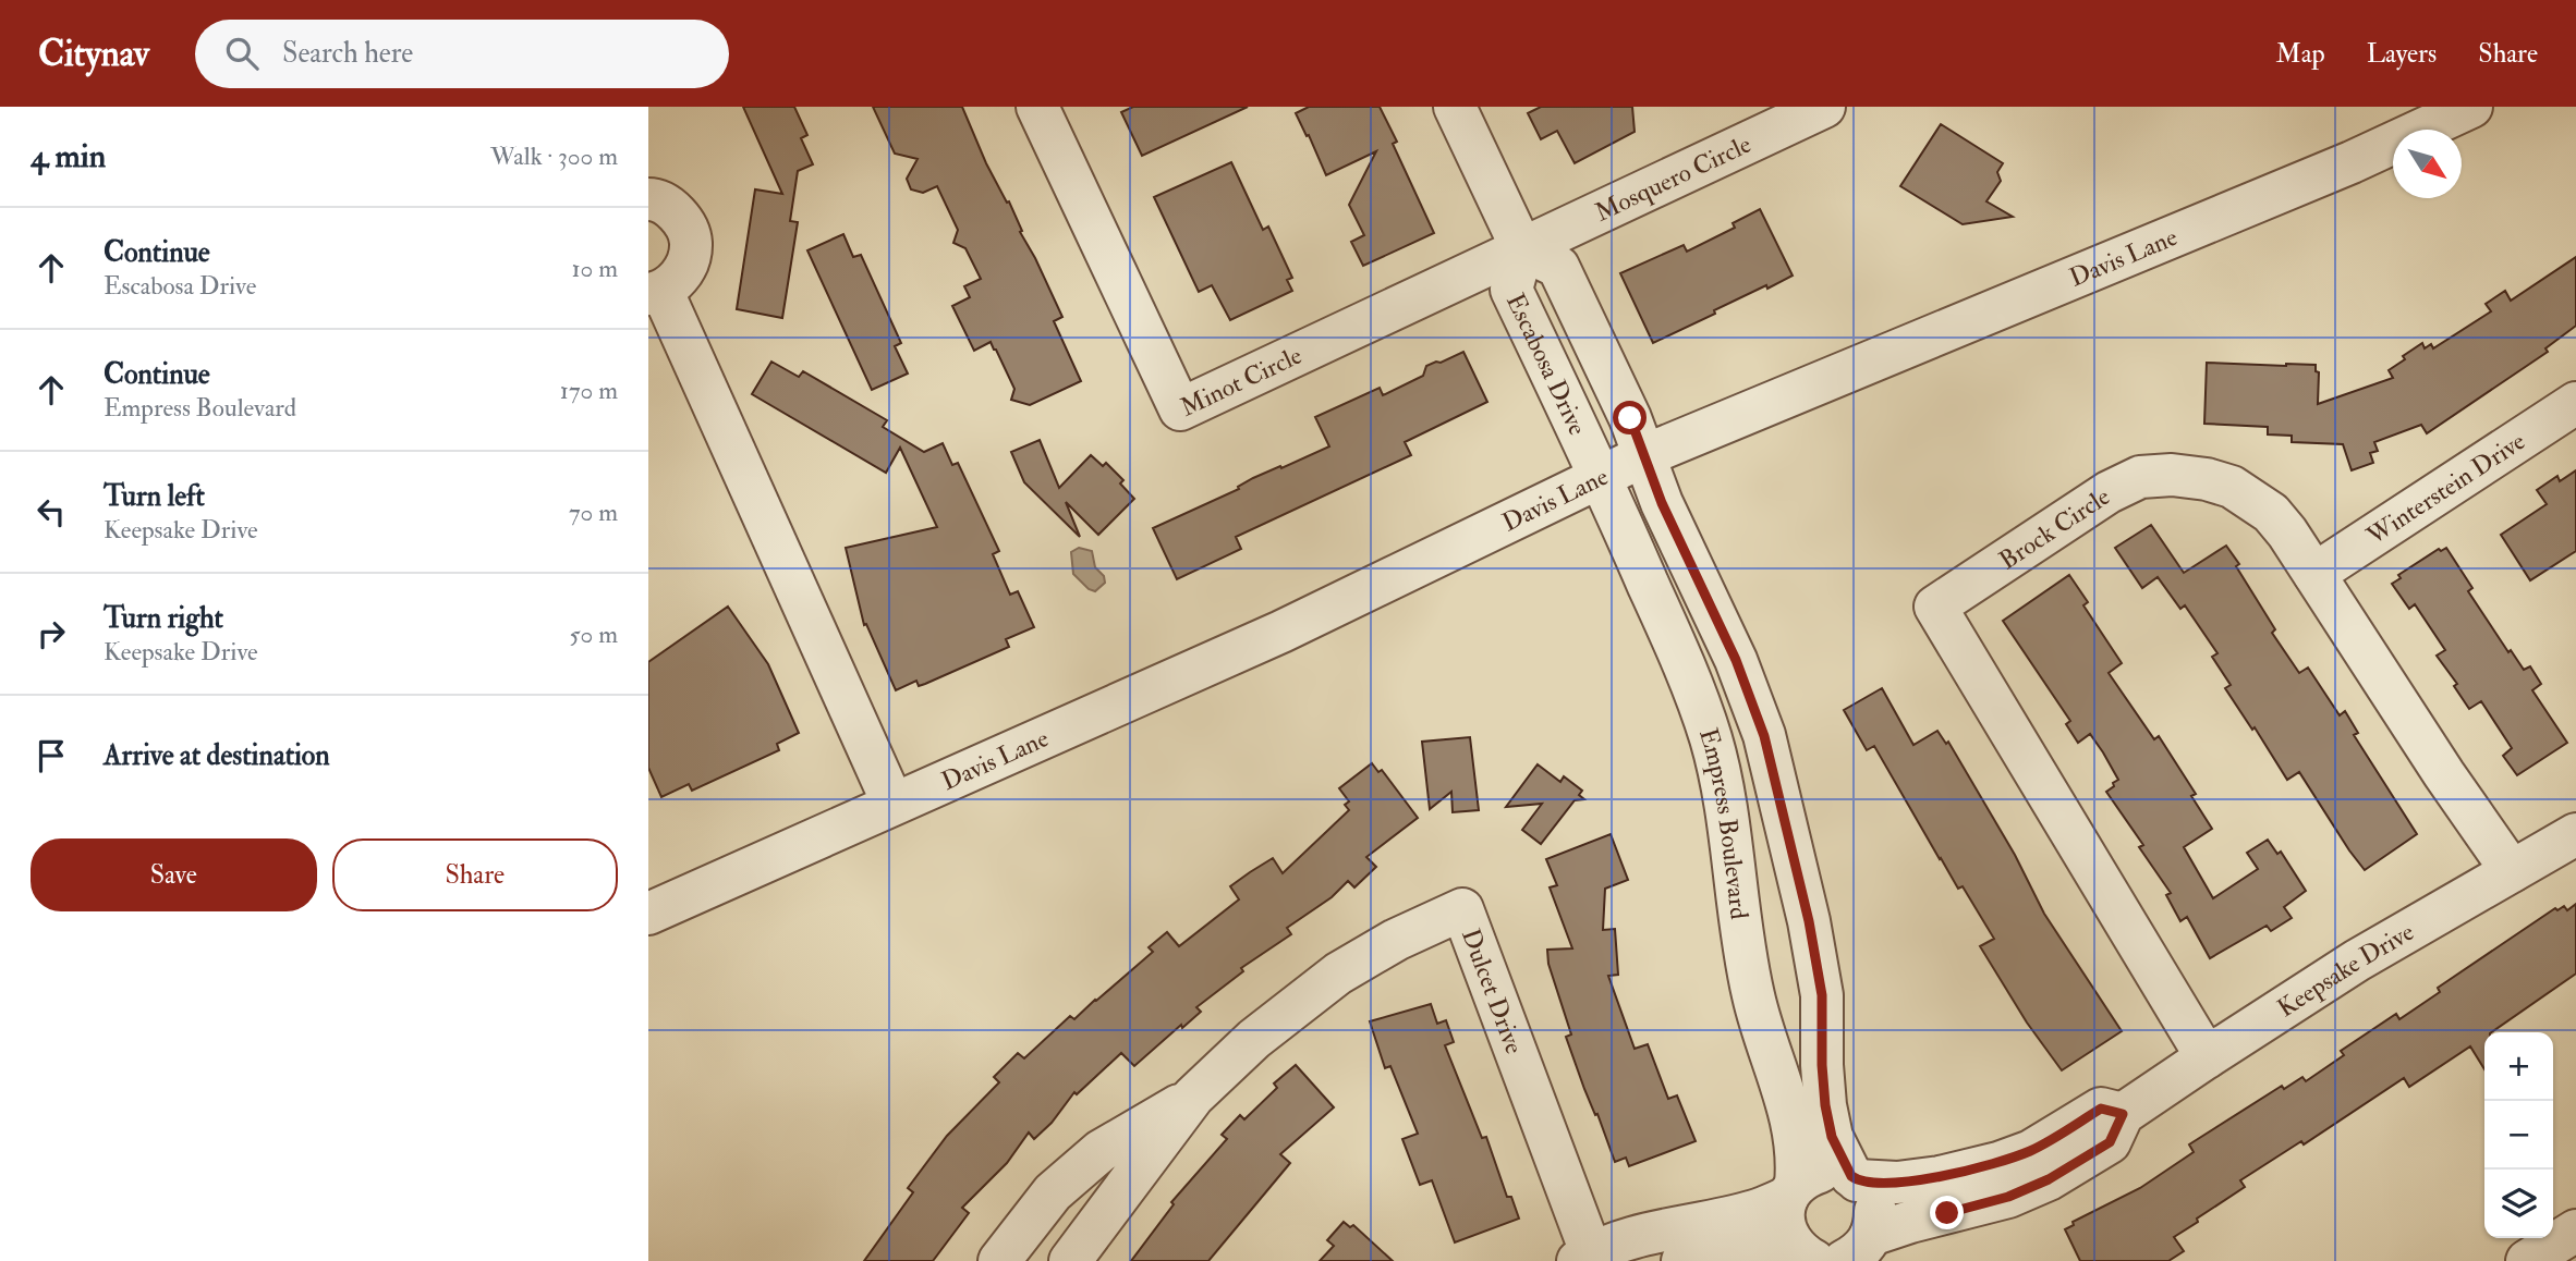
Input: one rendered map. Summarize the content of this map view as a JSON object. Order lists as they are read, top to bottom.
{
  "streets": {
    "street": [
      "Mosquero Circle",
      "Davis Lane",
      "Escabosa Drive",
      "Minot Circle",
      "Winterstein Drive",
      "Brock Circle",
      "Empress Boulevard",
      "Keepsake Drive",
      "Dulcet Drive"
    ]
  },
  "crossings": [
    ["Mosquero Circle", "Escabosa Drive"],
    ["Mosquero Circle", "Minot Circle"],
    ["Davis Lane", "Escabosa Drive"],
    ["Davis Lane", "Empress Boulevard"],
    ["Escabosa Drive", "Minot Circle"],
    ["Escabosa Drive", "Empress Boulevard"],
    ["Winterstein Drive", "Brock Circle"],
    ["Brock Circle", "Keepsake Drive"],
    ["Empress Boulevard", "Keepsake Drive"]
  ],
  "north": "bottom right",
  "page": {
    "header": "Citynav",
    "search": "Search here",
    "nav": ["Map", "Layers", "Share"],
    "heading": ["4 min", "Walk · 300 m"],
    "list": [
      ["Continue", "Escabosa Drive", "10 m"],
      ["Continue", "Empress Boulevard", "170 m"],
      ["Turn left", "Keepsake Drive", "70 m"],
      ["Turn right", "Keepsake Drive", "50 m"],
      "Arrive at destination"
    ],
    "buttons": ["Save", "Share"],
    "map_buttons": ["+", "−"]
  }
}
